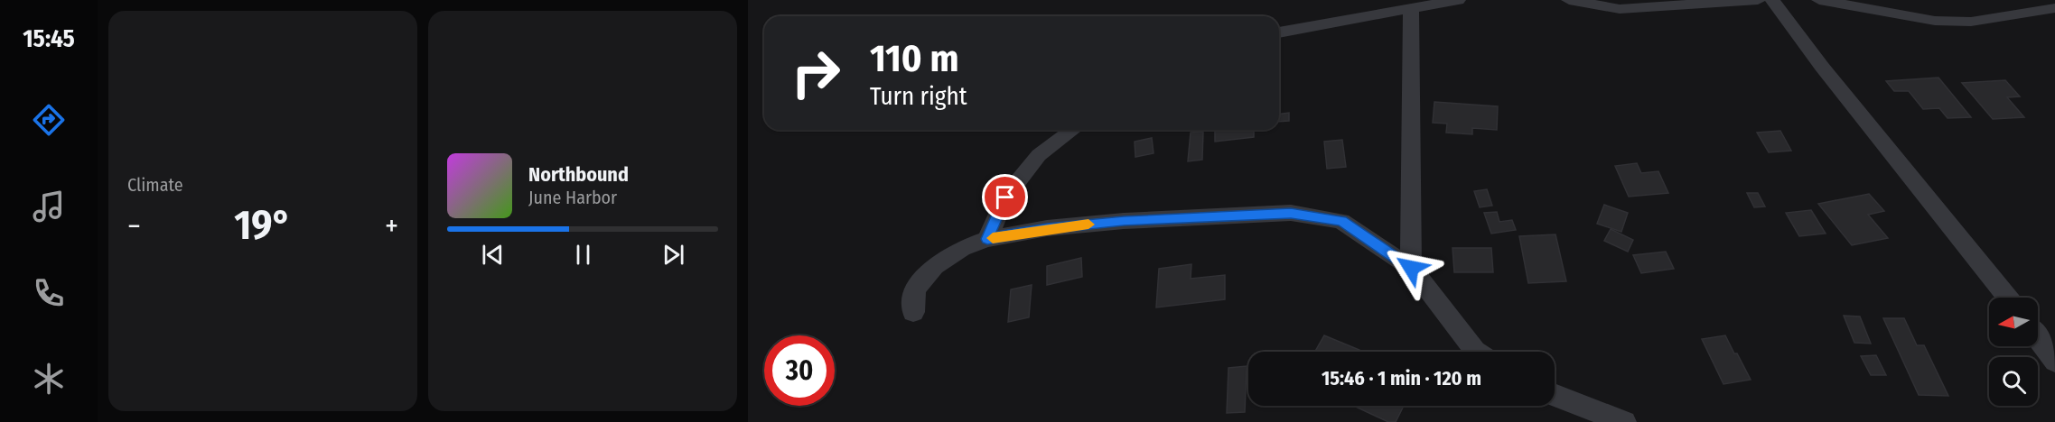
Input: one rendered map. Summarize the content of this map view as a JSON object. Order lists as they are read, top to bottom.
{
  "north": "left",
  "page": {
    "tabs": "15:45",
    "tile": "Climate",
    "turn": ["110 m", "Turn right"],
    "song": ["Northbound", "June Harbor"],
    "heat": ["−", "19°", "+"],
    "limit": "30",
    "trip": "15:46 · 1 min · 120 m"
  }
}
